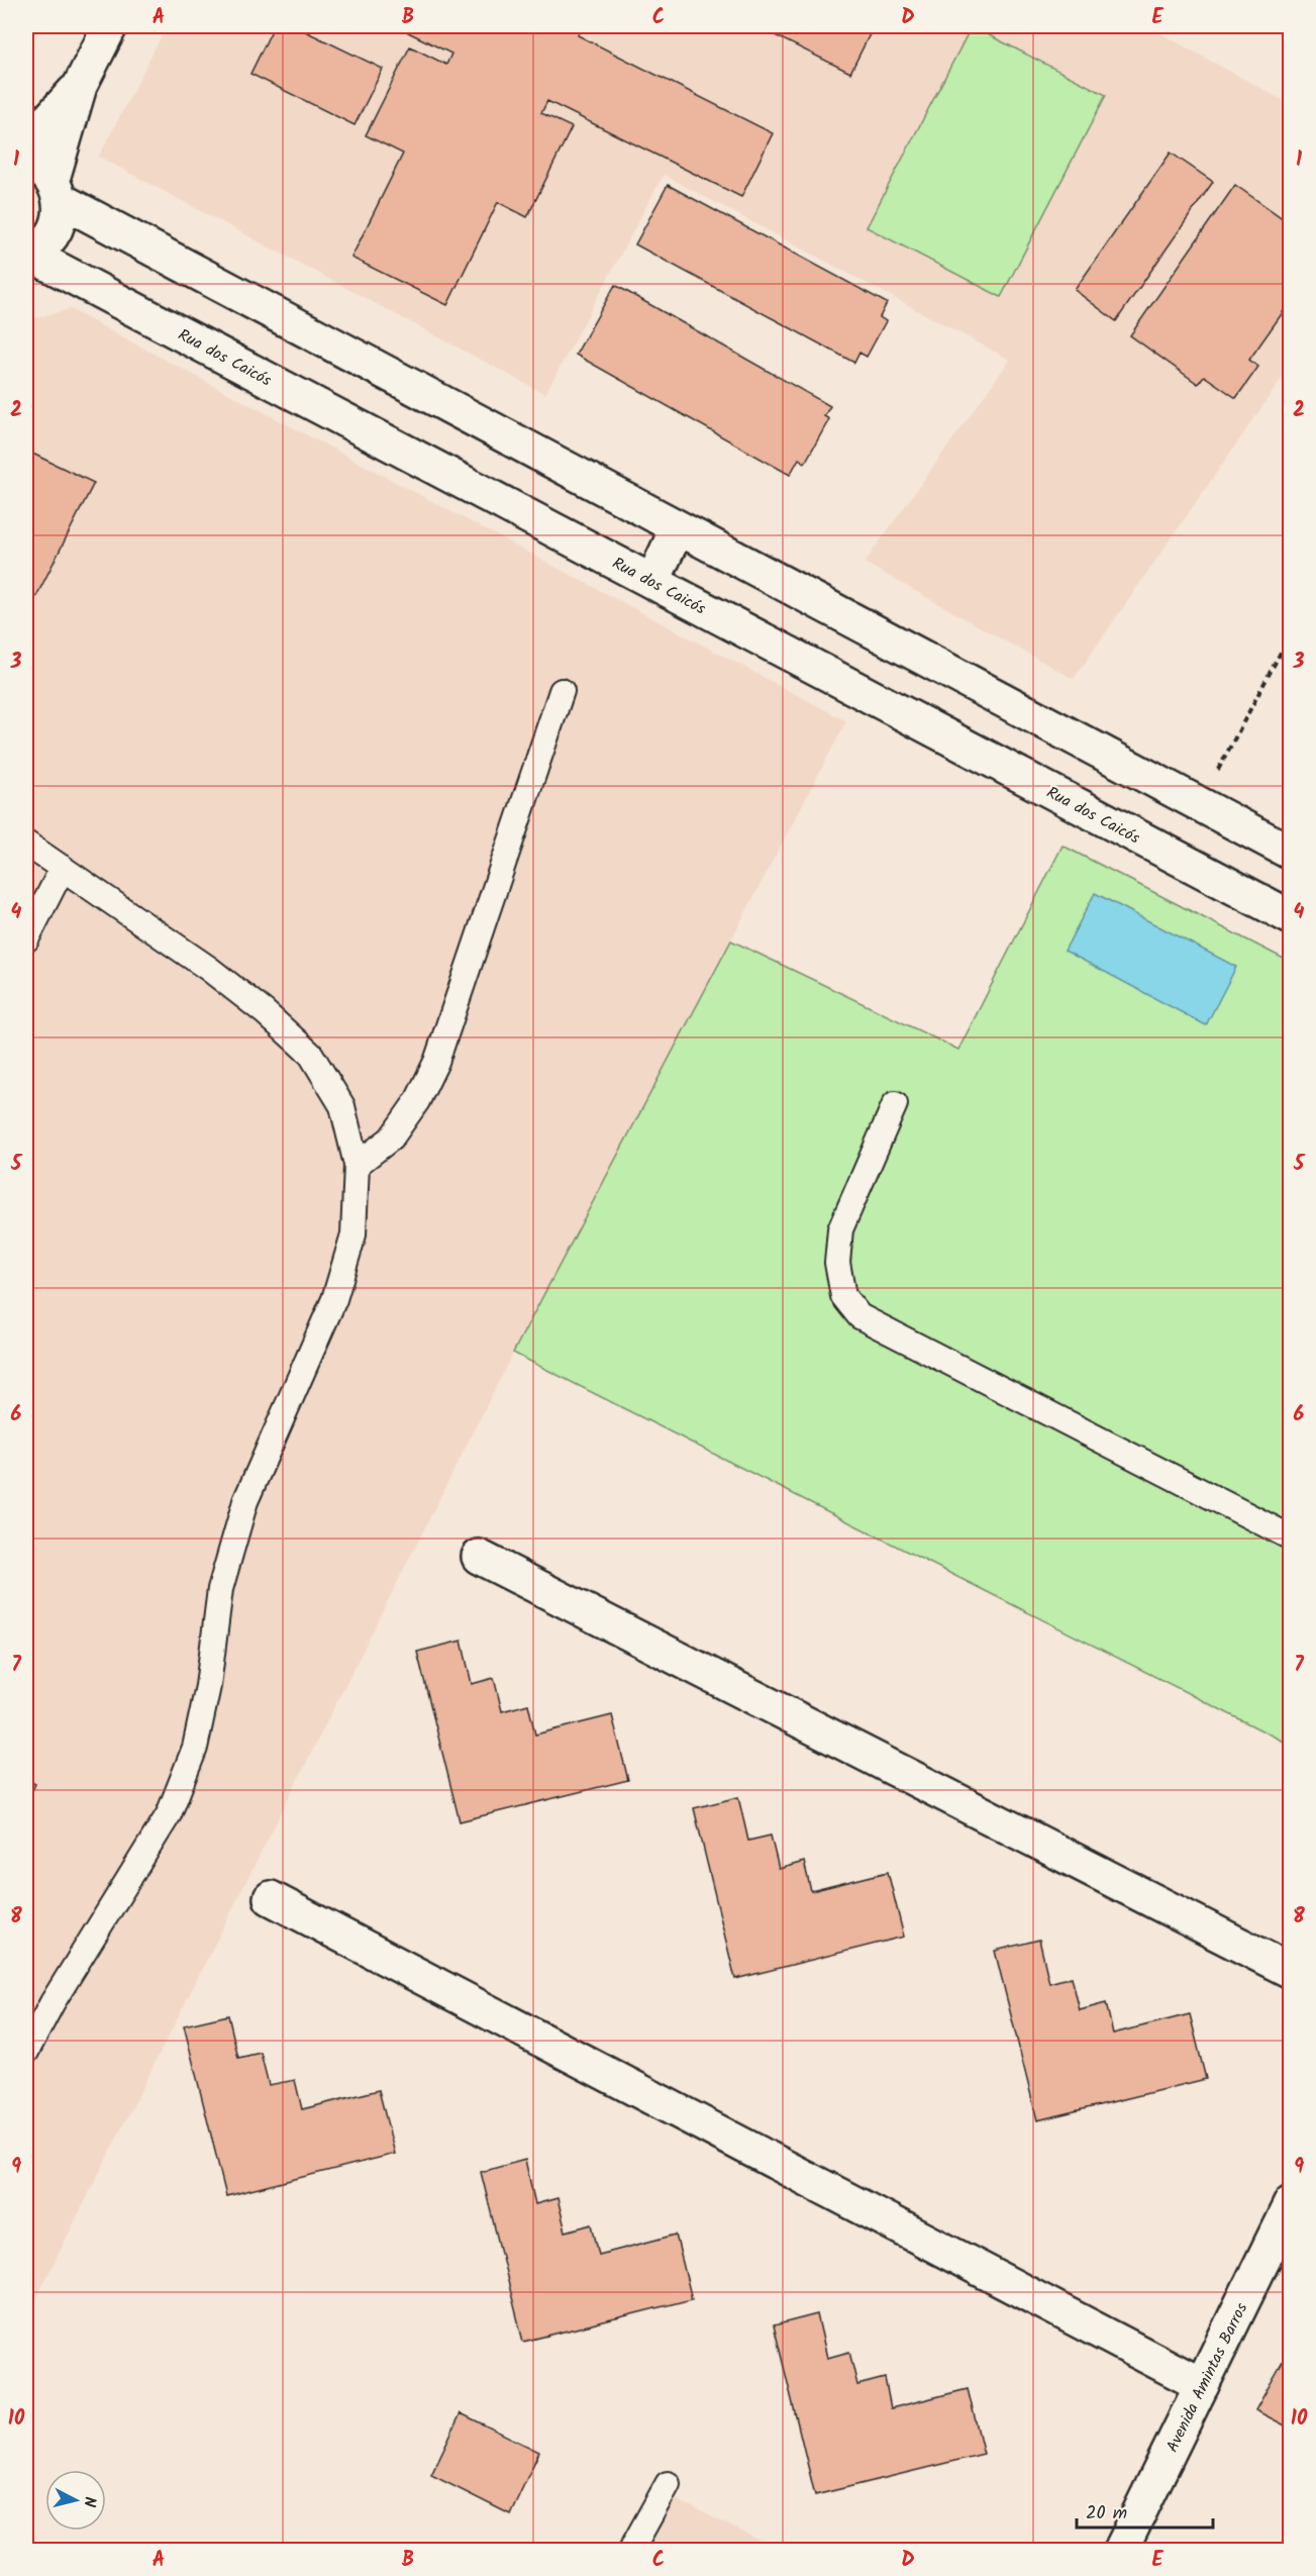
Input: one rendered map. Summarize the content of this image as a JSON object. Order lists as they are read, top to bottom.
{
  "streets": {
    "street": ["Rua dos Caicós", "Avenida Amintas Barros"]
  },
  "scale_bar": "20 m",
  "north": "right",
  "grid": {
    "columns": [
      "A",
      "B",
      "C",
      "D",
      "E"
    ],
    "rows": [
      "1",
      "2",
      "3",
      "4",
      "5",
      "6",
      "7",
      "8",
      "9",
      "10"
    ]
  }
}
